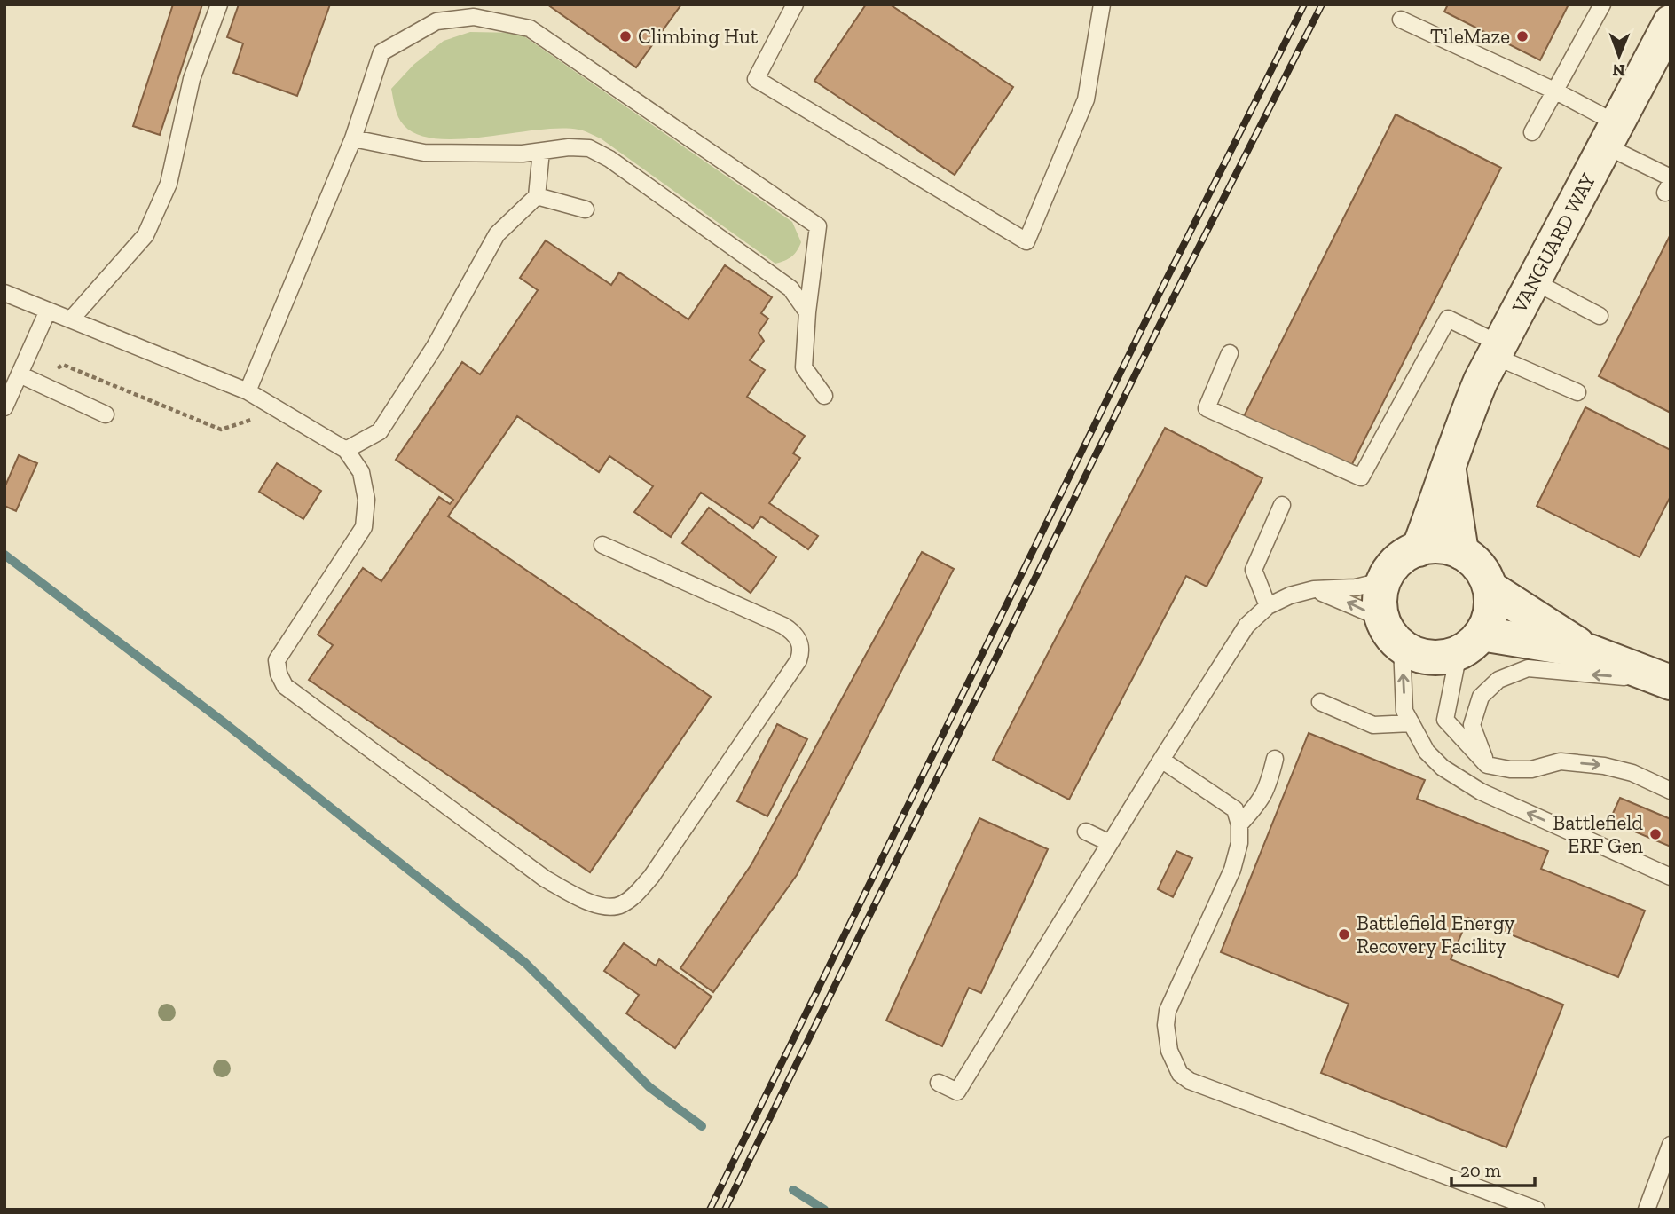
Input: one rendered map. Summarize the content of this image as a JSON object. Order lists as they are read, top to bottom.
{
  "streets": {
    "street": ["VANGUARD WAY"]
  },
  "places": [
    "Climbing Hut",
    "TileMaze",
    "Battlefield ERF Gen",
    "Battlefield Energy Recovery Facility"
  ],
  "scale_bar": "20 m",
  "north": "bottom"
}
